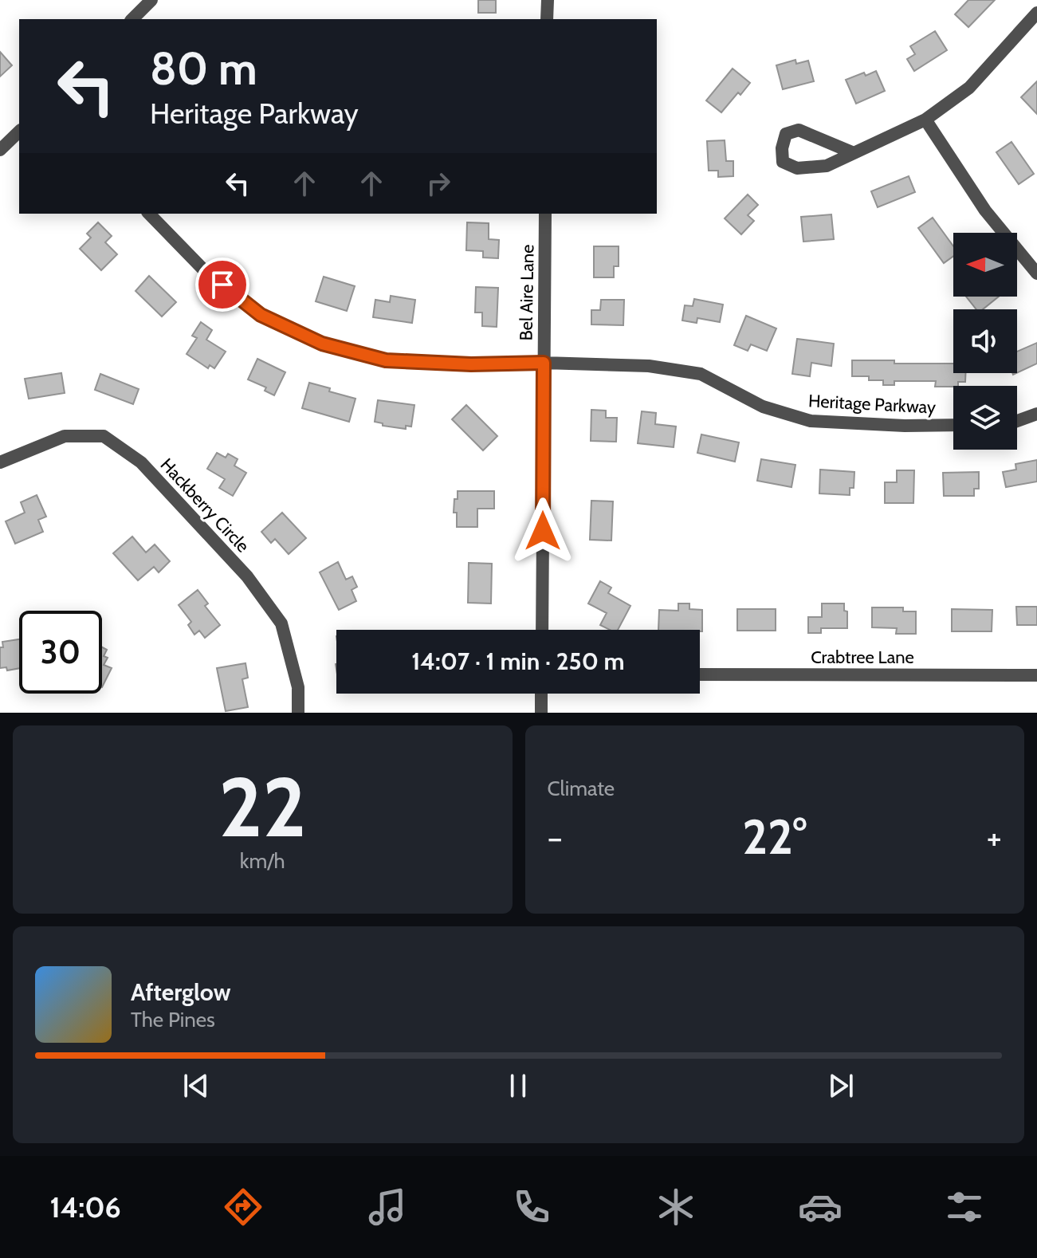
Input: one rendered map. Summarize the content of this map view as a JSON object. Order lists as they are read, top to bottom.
{
  "streets": {
    "street": [
      "Bel Aire Lane",
      "Heritage Parkway",
      "Hackberry Circle",
      "Crabtree Lane"
    ]
  },
  "crossings": [
    ["Bel Aire Lane", "Heritage Parkway"]
  ],
  "north": "left",
  "page": {
    "turn": ["80 m", "Heritage Parkway"],
    "limit": "30",
    "trip": "14:07 · 1 min · 250 m",
    "tile": [
      ["22", "km/h"],
      "Climate"
    ],
    "heat": ["−", "22°", "+"],
    "song": ["Afterglow", "The Pines"],
    "tabs": "14:06"
  }
}
